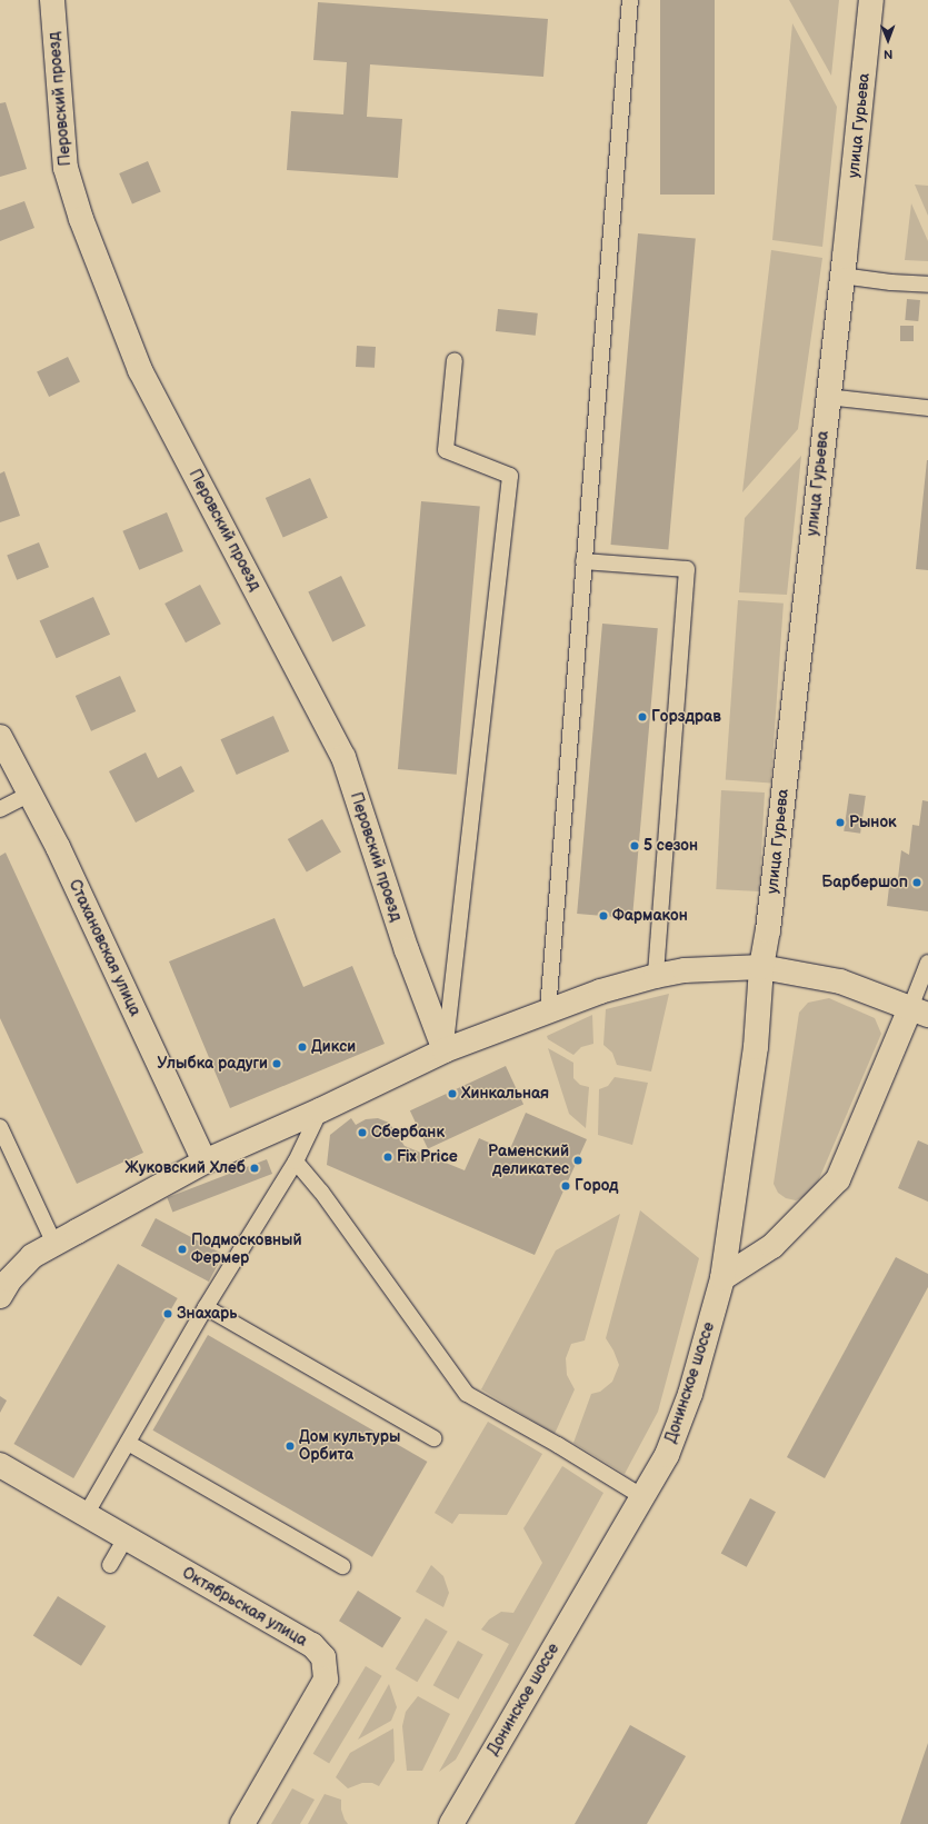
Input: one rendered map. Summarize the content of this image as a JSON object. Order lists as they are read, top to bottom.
{
  "streets": {
    "street": [
      "Перовский проезд",
      "улица Гурьева",
      "Стахановская улица",
      "Донинское шоссе",
      "Октябрьская улица"
    ]
  },
  "crossings": [
    ["улица Гурьева", "Донинское шоссе"]
  ],
  "places": [
    "Горздрав",
    "Рынок",
    "5 сезон",
    "Барбершоп",
    "Фармакон",
    "Дикси",
    "Улыбка радуги",
    "Хинкальная",
    "Сбербанк",
    "Fix Price",
    "Раменский деликатес",
    "Жуковский Хлеб",
    "Город",
    "Подмосковный Фермер",
    "Знахарь",
    "Дом культуры Орбита"
  ],
  "north": "bottom"
}
